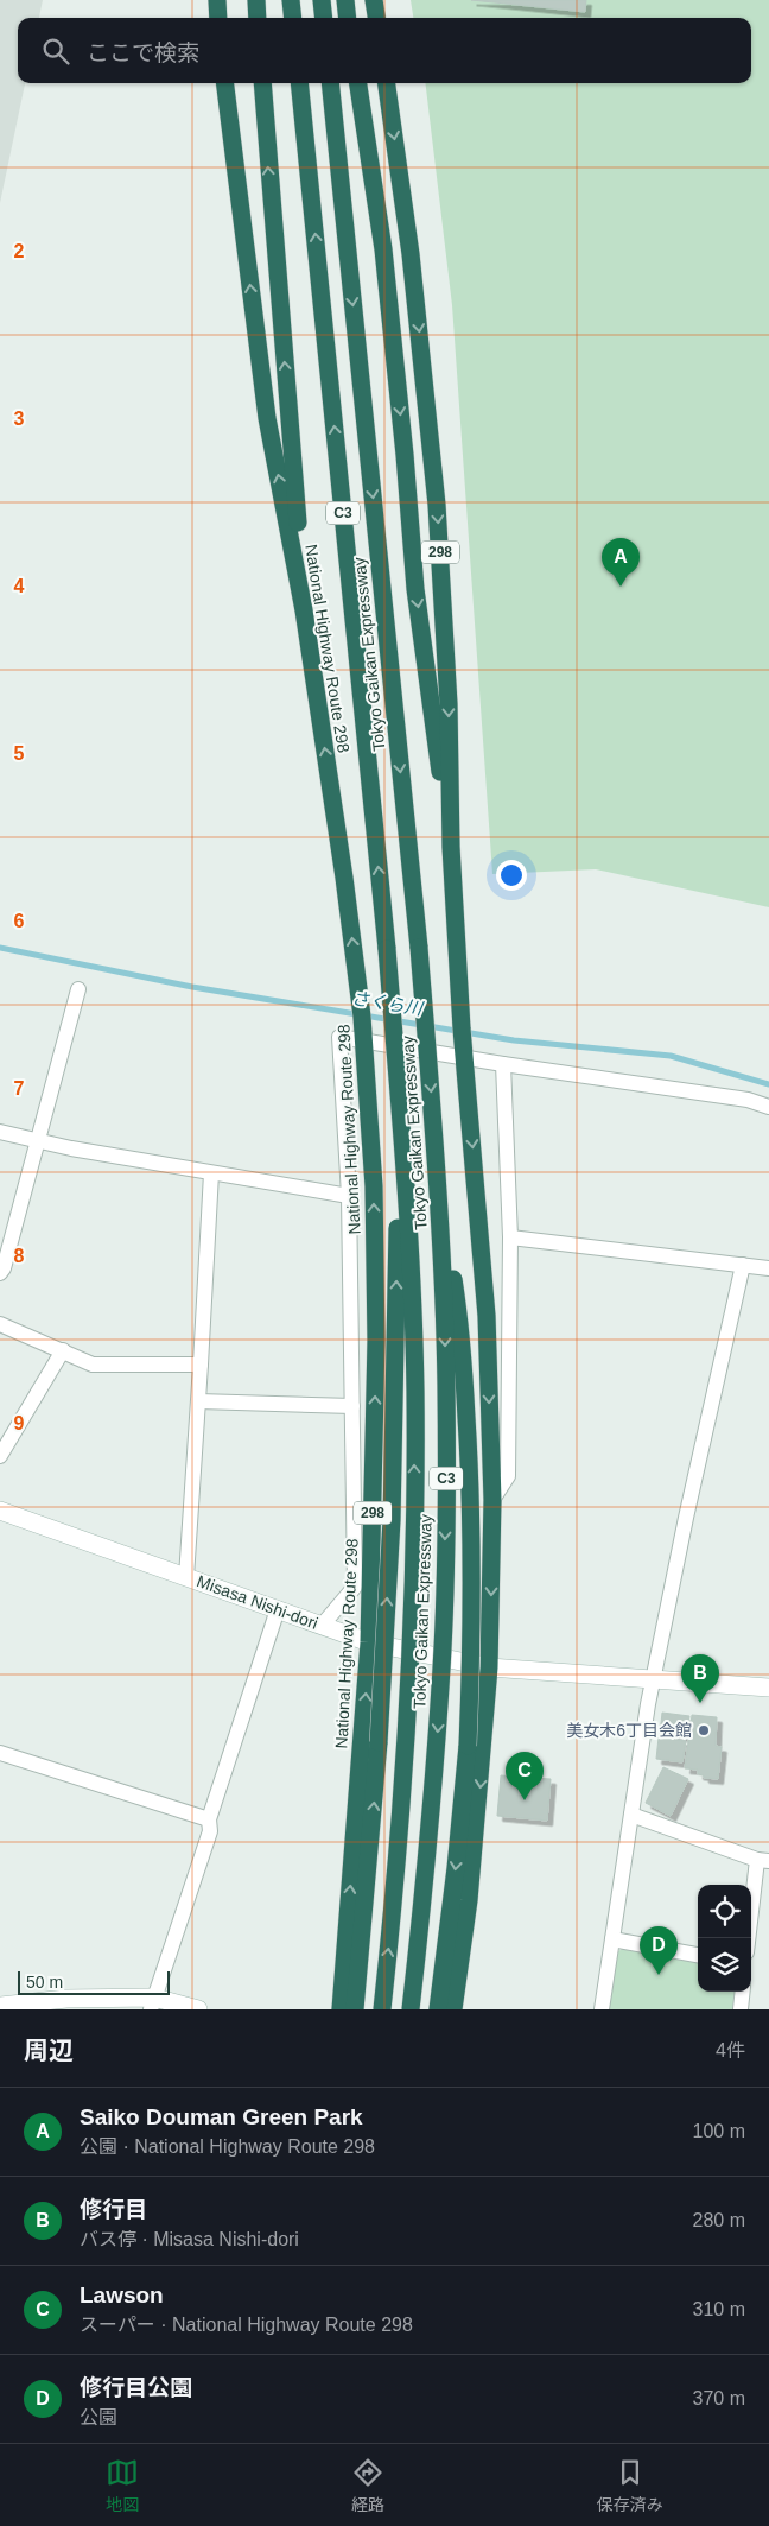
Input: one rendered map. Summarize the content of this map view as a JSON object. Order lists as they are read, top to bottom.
{
  "streets": {
    "highway": [
      "C3",
      "298",
      "National Highway Route 298",
      "Tokyo Gaikan Expressway"
    ],
    "street": ["Misasa Nishi-dori"]
  },
  "crossings": [
    ["298", "Misasa Nishi-dori"],
    ["National Highway Route 298", "Misasa Nishi-dori"]
  ],
  "water": ["さくら川"],
  "places": ["美女木6丁目会館"],
  "scale_bar": "50 m",
  "page": {
    "search": "ここで検索",
    "pins": [
      "A",
      "B",
      "C",
      "D"
    ],
    "scale": "50 m",
    "heading": ["周辺", "4件"],
    "list": [
      {
        "mark": "A",
        "name": "Saiko Douman Green Park",
        "note": "公園 · National Highway Route 298",
        "value": "100 m"
      },
      {
        "mark": "B",
        "name": "修行目",
        "note": "バス停 · Misasa Nishi-dori",
        "value": "280 m"
      },
      {
        "mark": "C",
        "name": "Lawson",
        "note": "スーパー · National Highway Route 298",
        "value": "310 m"
      },
      {
        "mark": "D",
        "name": "修行目公園",
        "note": "公園",
        "value": "370 m"
      }
    ],
    "nav": ["地図", "経路", "保存済み"]
  },
  "grid": {
    "rows": [
      "2",
      "3",
      "4",
      "5",
      "6",
      "7",
      "8",
      "9"
    ]
  }
}
